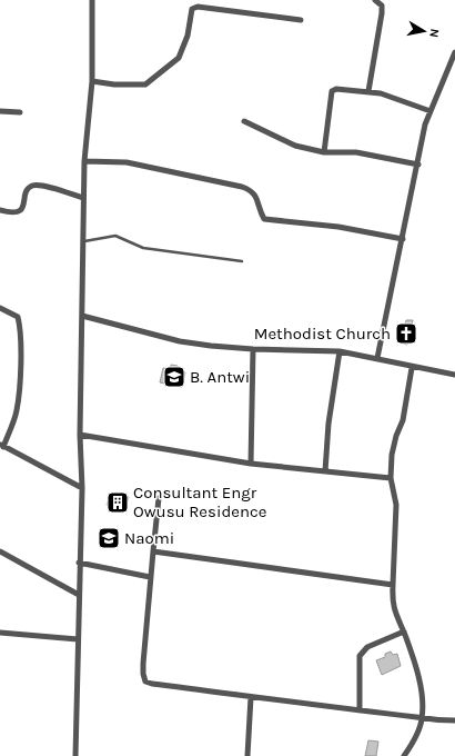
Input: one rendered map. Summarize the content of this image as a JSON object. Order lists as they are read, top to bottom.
{
  "places": {
    "church": ["Methodist Church"],
    "school or university": ["B. Antwi", "Naomi"],
    "building": ["Consultant Engr Owusu Residence"]
  },
  "north": "right"
}
